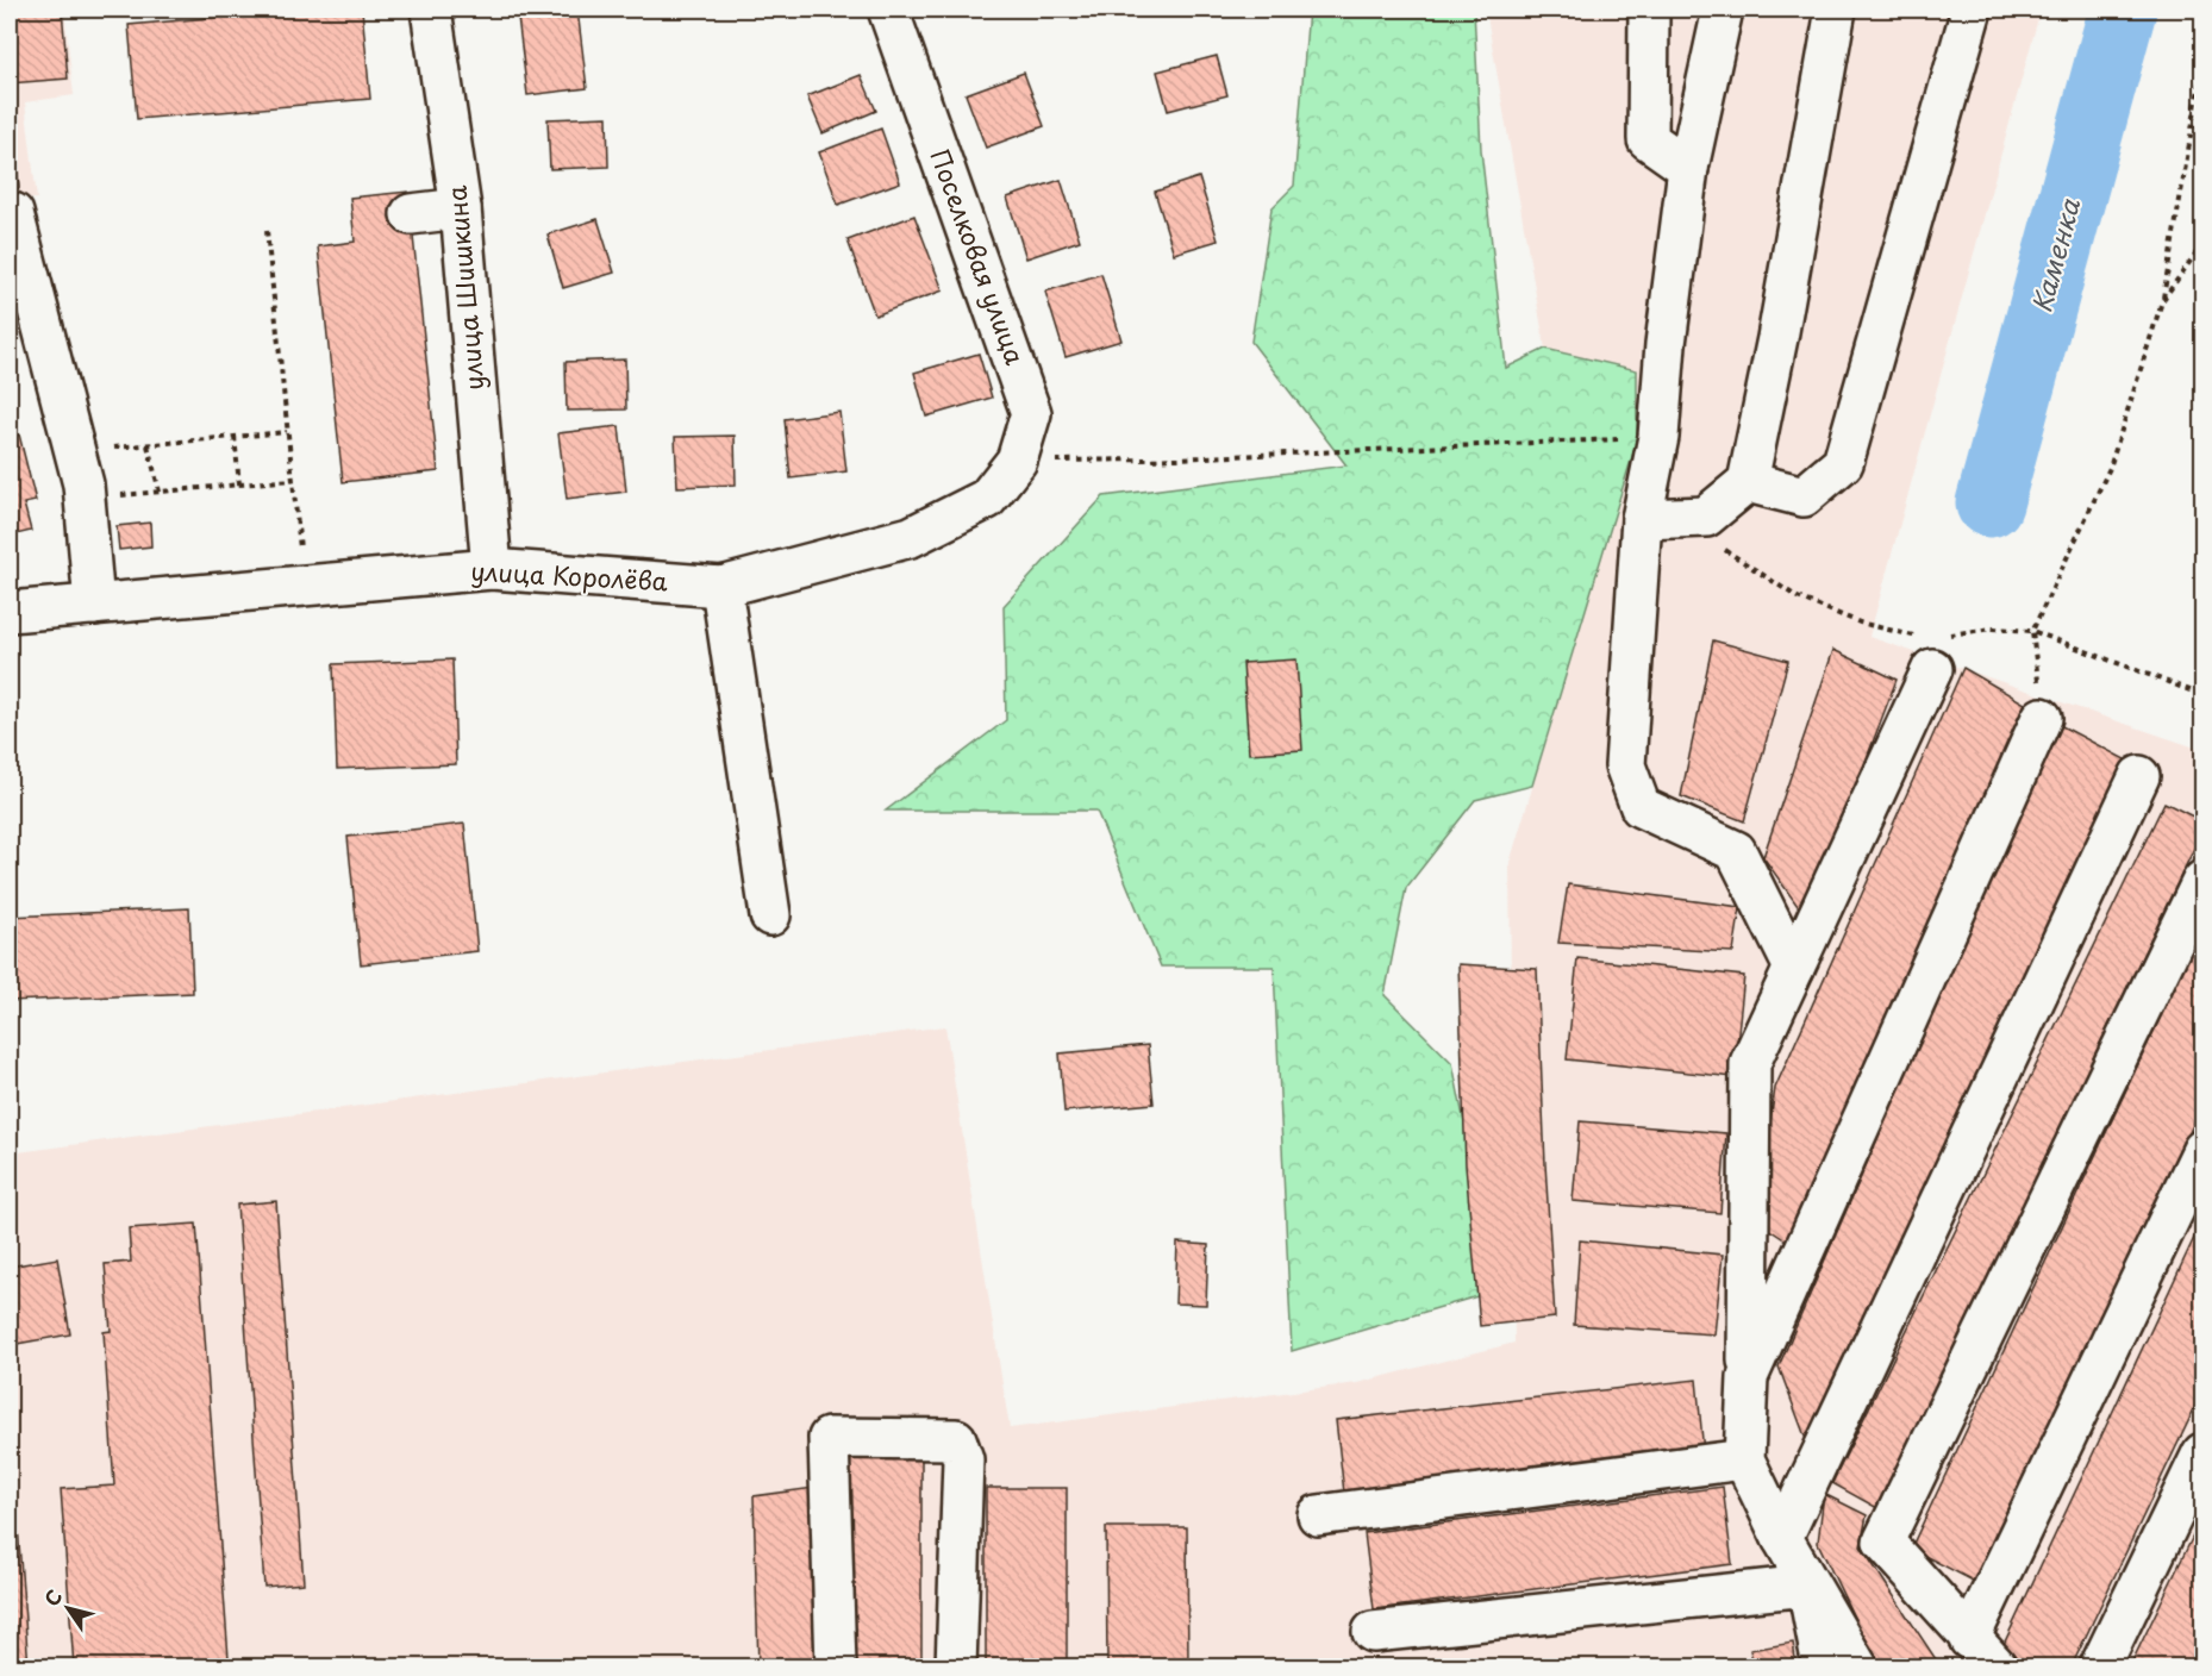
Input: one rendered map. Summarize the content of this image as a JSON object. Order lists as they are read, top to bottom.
{
  "streets": {
    "street": ["Поселковая улица", "улица Шишкина", "улица Королёва"]
  },
  "crossings": [
    ["Поселковая улица", "улица Королёва"],
    ["улица Шишкина", "улица Королёва"]
  ],
  "water": ["Каменка"],
  "north": "top left"
}
